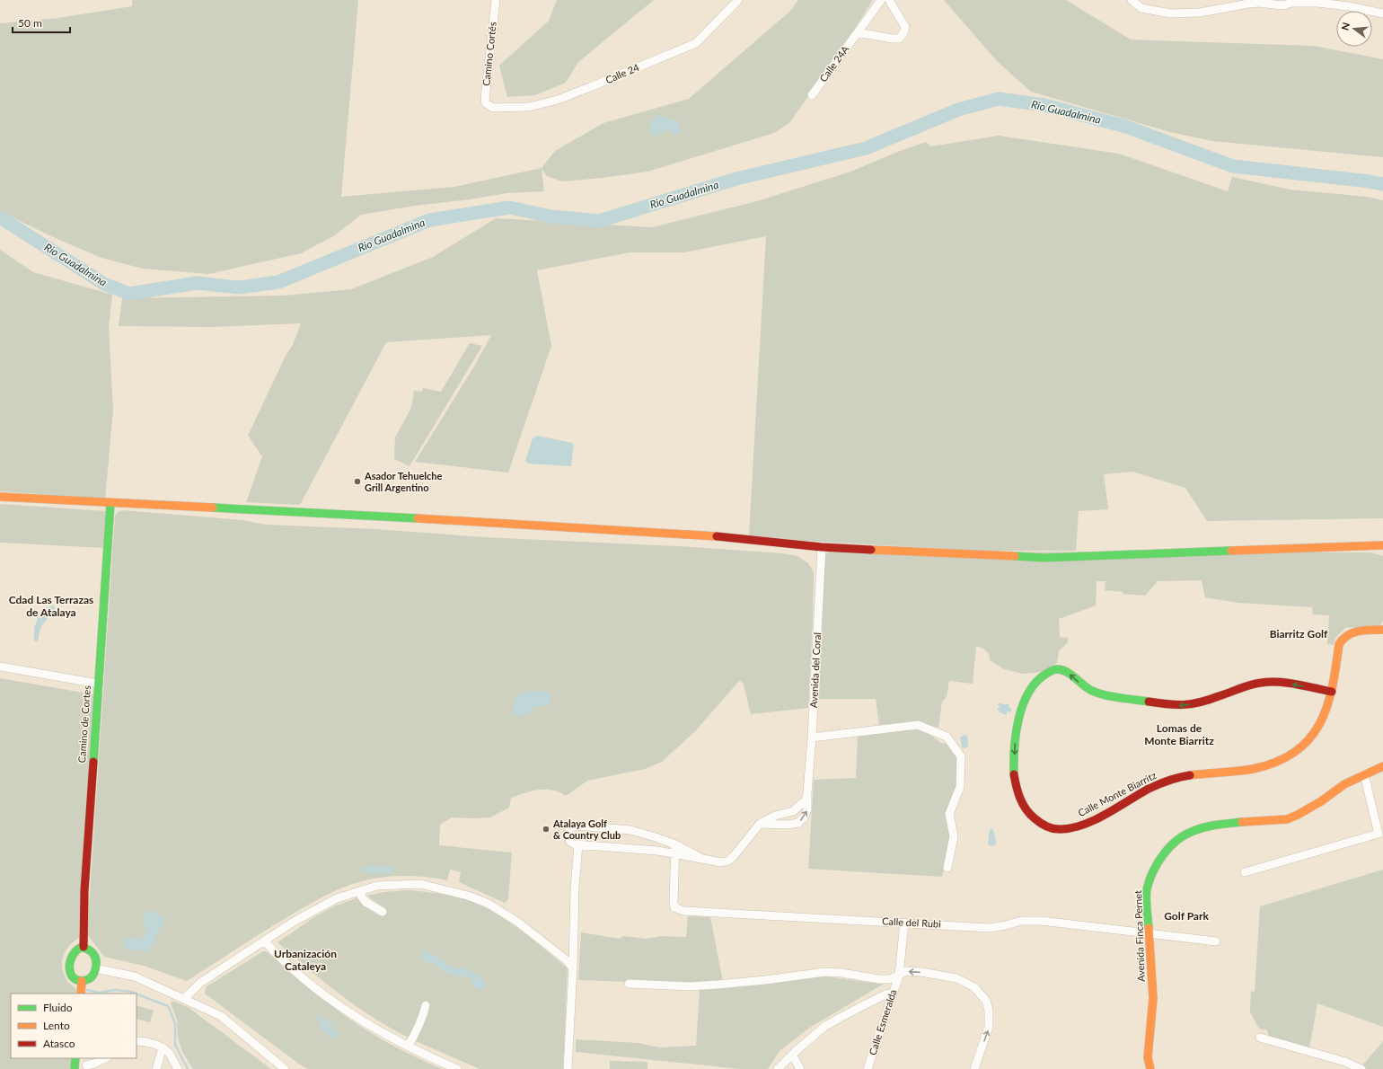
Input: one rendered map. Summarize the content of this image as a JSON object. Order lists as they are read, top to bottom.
{
  "streets": {
    "street": [
      "Camino Cortés",
      "Calle 24A",
      "Calle 24",
      "Avenida del Coral",
      "Camino de Cortes",
      "Calle Monte Biarritz",
      "Calle del Rubi",
      "Avenida Finca Pernet",
      "Calle Esmeralda"
    ]
  },
  "crossings": [
    ["Camino Cortés", "Calle 24"],
    ["Calle del Rubi", "Avenida Finca Pernet"],
    ["Calle del Rubi", "Calle Esmeralda"]
  ],
  "districts": [
    "Cdad Las Terrazas de Atalaya",
    "Biarritz Golf",
    "Lomas de Monte Biarritz",
    "Golf Park",
    "Urbanización Cataleya"
  ],
  "water": ["Rio Guadalmina"],
  "places": ["Asador Tehuelche Grill Argentino", "Atalaya Golf & Country Club"],
  "legend": ["Fluido", "Lento", "Atasco"],
  "scale_bar": "50 m",
  "north": "left"
}
